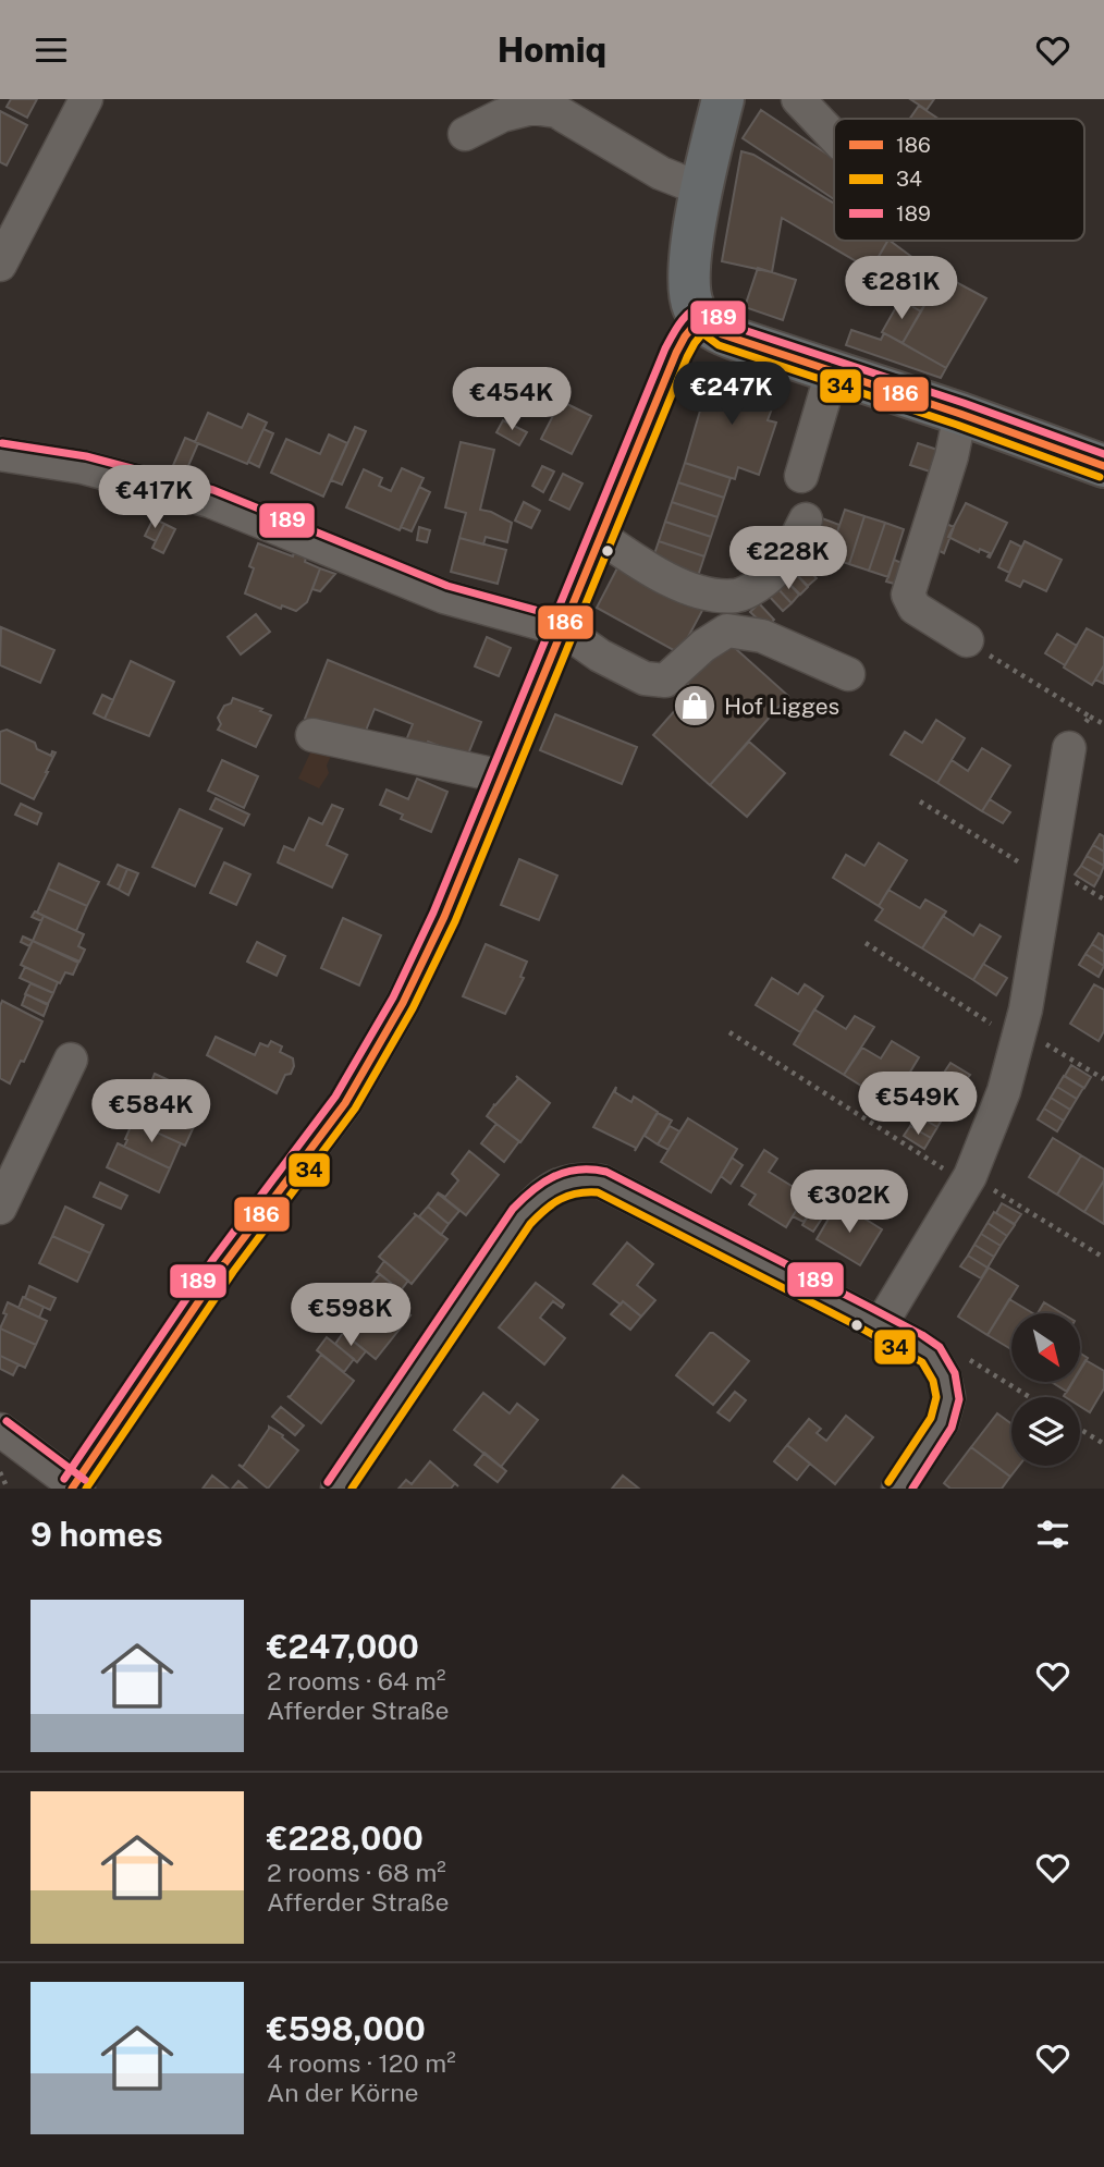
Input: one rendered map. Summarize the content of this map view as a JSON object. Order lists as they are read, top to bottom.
{
  "places": {
    "shop": ["Hof Ligges"]
  },
  "lines": ["transit line 189", "transit line 186", "transit line 34"],
  "legend": ["186", "34", "189"],
  "north": "bottom right",
  "page": {
    "header": "Homiq",
    "price": [
      "€281K",
      "€247K",
      "€454K",
      "€417K",
      "€228K",
      "€549K",
      "€584K",
      "€302K",
      "€598K"
    ],
    "heading": "9 homes",
    "list": [
      {
        "name": "€247,000",
        "note": "2 rooms · 64 m² · Afferder Straße"
      },
      {
        "name": "€228,000",
        "note": "2 rooms · 68 m² · Afferder Straße"
      },
      {
        "name": "€598,000",
        "note": "4 rooms · 120 m² · An der Körne"
      }
    ]
  }
}
